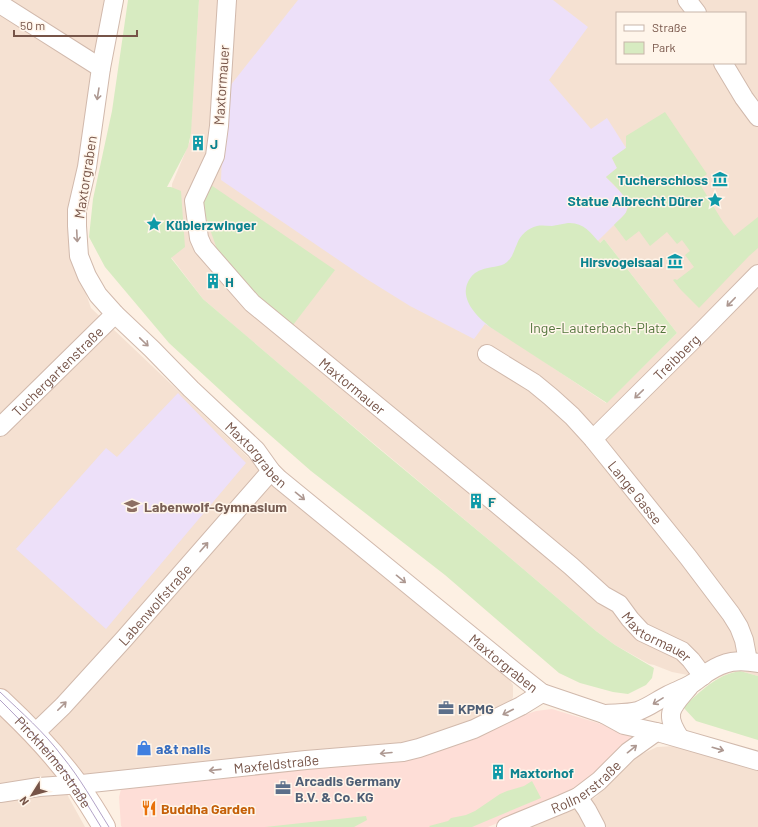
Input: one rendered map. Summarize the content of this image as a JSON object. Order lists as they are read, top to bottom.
{
  "streets": {
    "main road": ["Pirckheimerstraße"],
    "street": [
      "Maxtormauer",
      "Maxtorgraben",
      "Treibberg",
      "Tuchergartenstraße",
      "Lange Gasse",
      "Labenwolfstraße",
      "Maxfeldstraße",
      "Rollnerstraße"
    ]
  },
  "crossings": [
    ["Maxtormauer", "Maxtorgraben"],
    ["Maxtormauer", "Lange Gasse"],
    ["Maxtorgraben", "Tuchergartenstraße"],
    ["Maxtorgraben", "Labenwolfstraße"],
    ["Maxtorgraben", "Maxfeldstraße"],
    ["Maxtorgraben", "Rollnerstraße"],
    ["Treibberg", "Lange Gasse"],
    ["Labenwolfstraße", "Pirckheimerstraße"],
    ["Pirckheimerstraße", "Maxfeldstraße"]
  ],
  "one_way": [
    "Maxtorgraben",
    "Treibberg",
    "Labenwolfstraße",
    "Maxfeldstraße",
    "Rollnerstraße"
  ],
  "parks": ["Inge-Lauterbach-Platz"],
  "places": {
    "building": [
      "J",
      "H",
      "F",
      "Maxtorhof"
    ],
    "museum": ["Tucherschloss", "Hirsvogelsaal"],
    "place": ["Statue Albrecht Dürer", "Küblerzwinger"],
    "school or university": ["Labenwolf-Gymnasium"],
    "office": ["KPMG", "Arcadis Germany B.V. & Co. KG"],
    "shop": ["a&t nails"],
    "restaurant": ["Buddha Garden"]
  },
  "legend": ["Straße", "Park"],
  "scale_bar": "50 m",
  "north": "bottom left"
}
